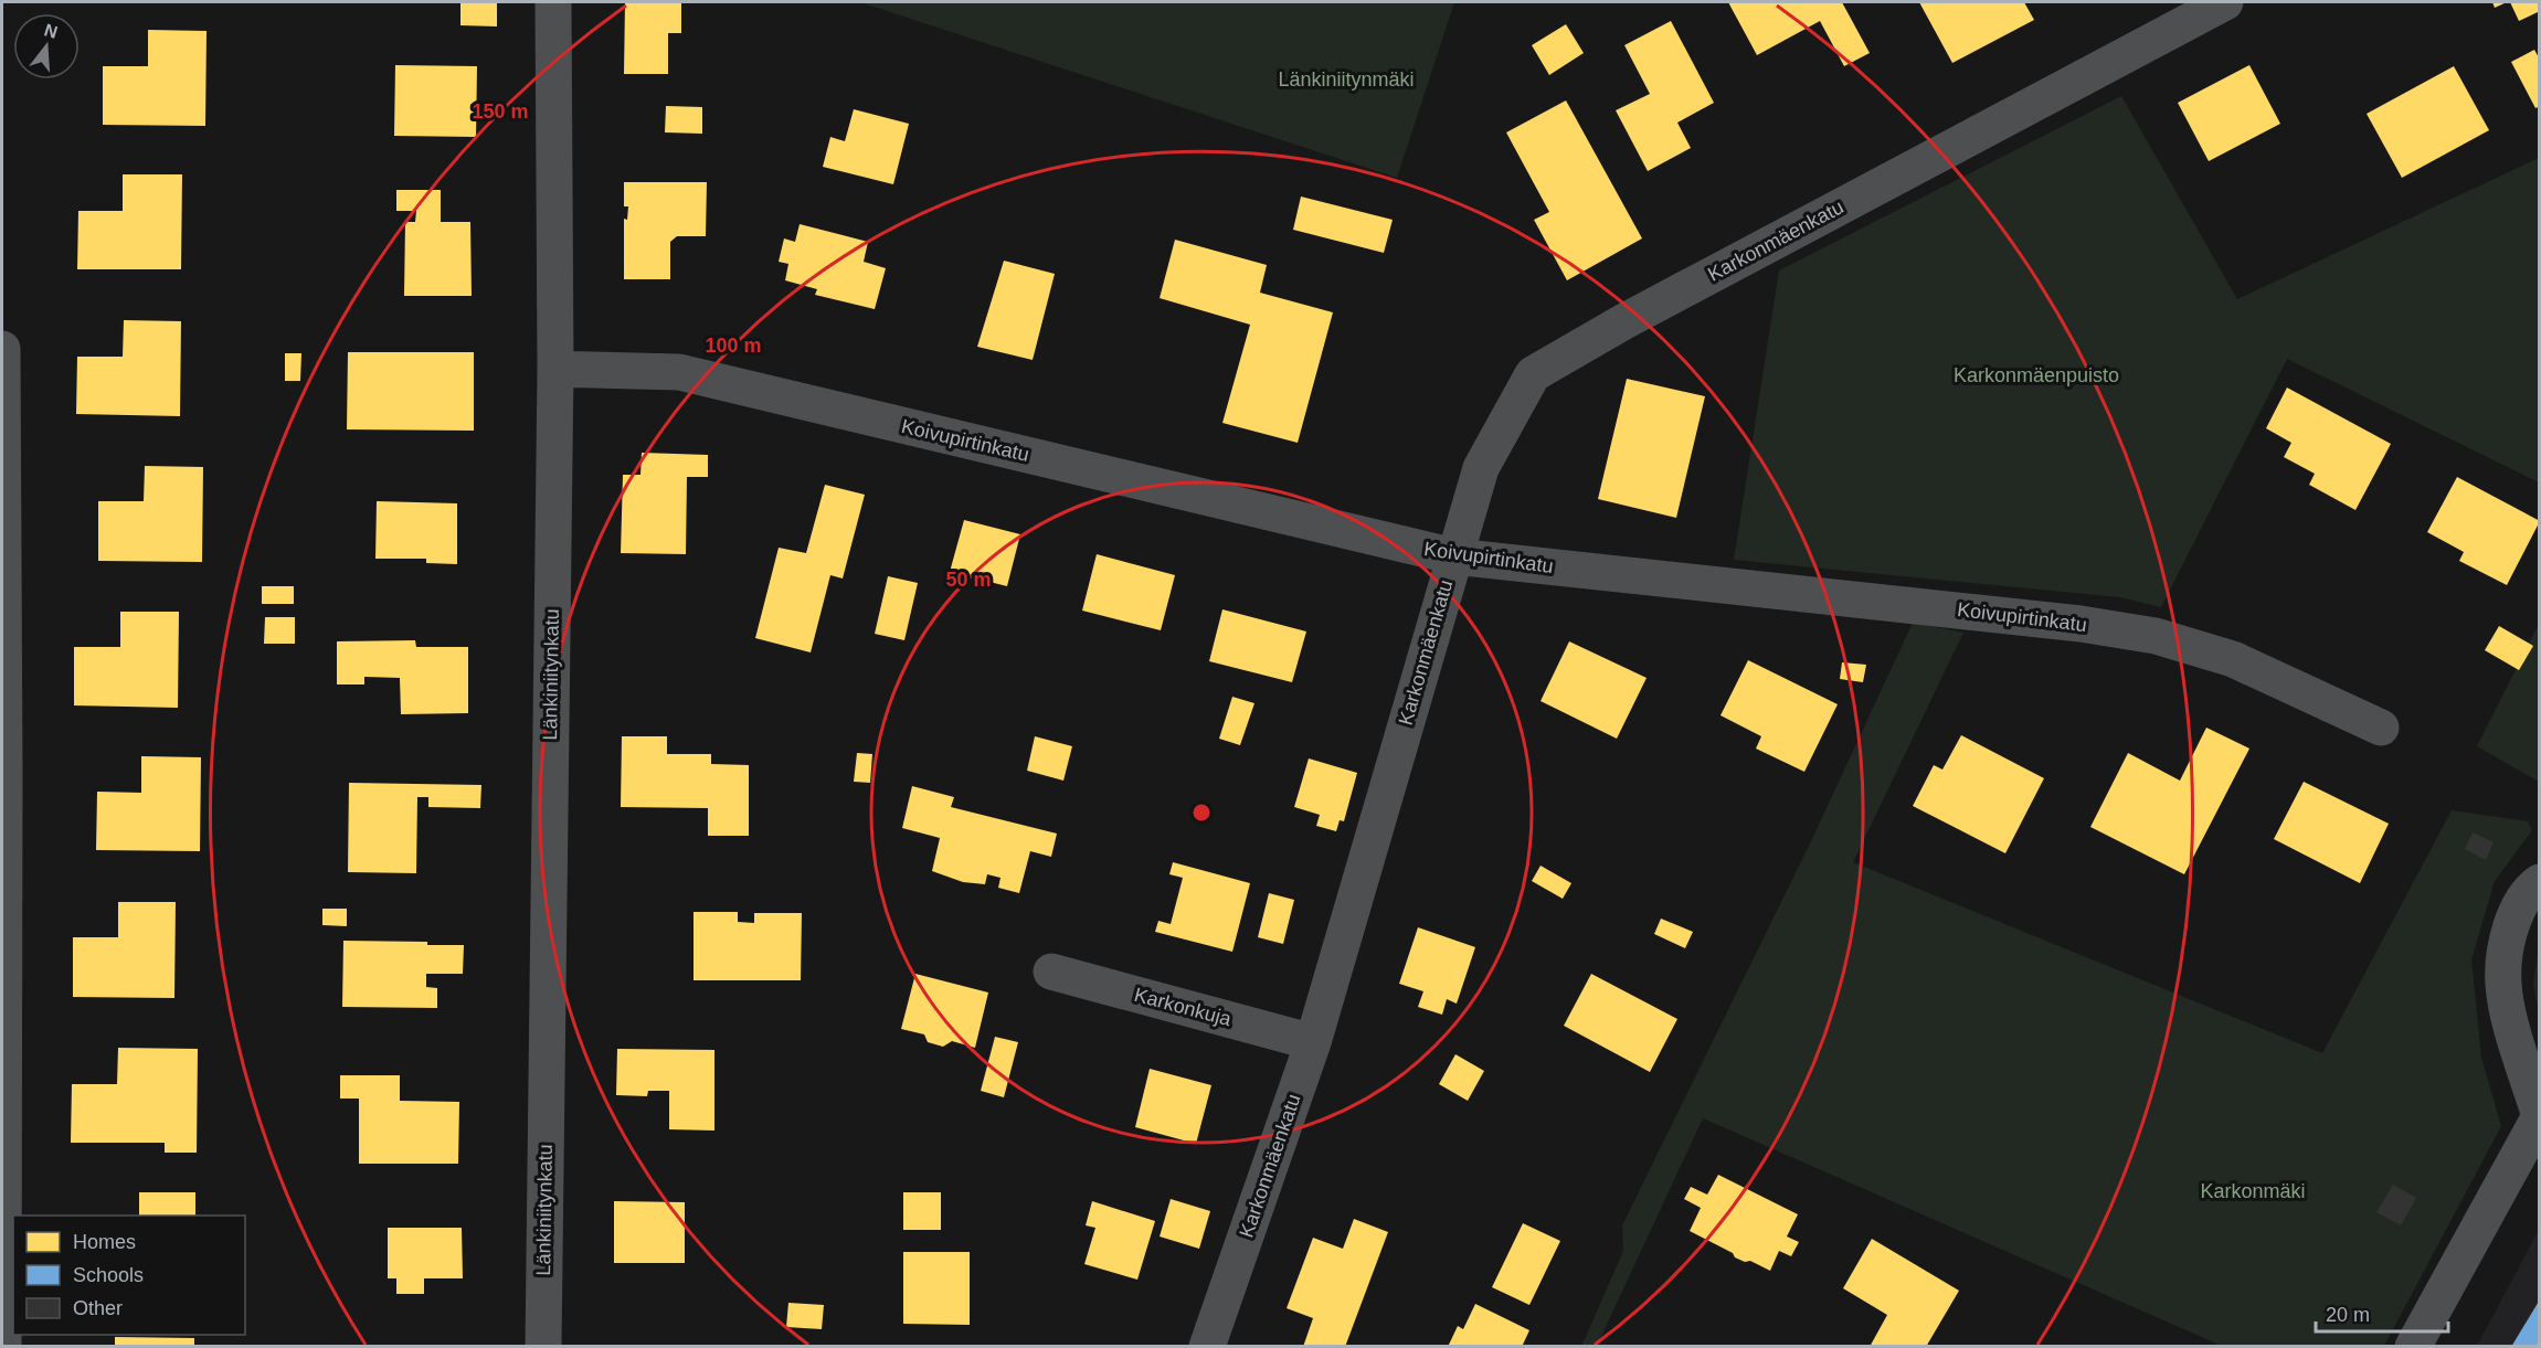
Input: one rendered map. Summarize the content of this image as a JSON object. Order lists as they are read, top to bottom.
{
  "streets": {
    "street": [
      "Karkonmäenkatu",
      "Koivupirtinkatu",
      "Länkiniitynkatu",
      "Karkonkuja"
    ]
  },
  "crossings": [
    ["Karkonmäenkatu", "Koivupirtinkatu"],
    ["Karkonmäenkatu", "Karkonkuja"],
    ["Koivupirtinkatu", "Länkiniitynkatu"]
  ],
  "parks": ["Länkiniitynmäki", "Karkonmäenpuisto", "Karkonmäki"],
  "legend": ["Homes", "Schools", "Other"],
  "scale_bar": "20 m",
  "north": "top",
  "rings": ["150 m", "100 m", "50 m"]
}
